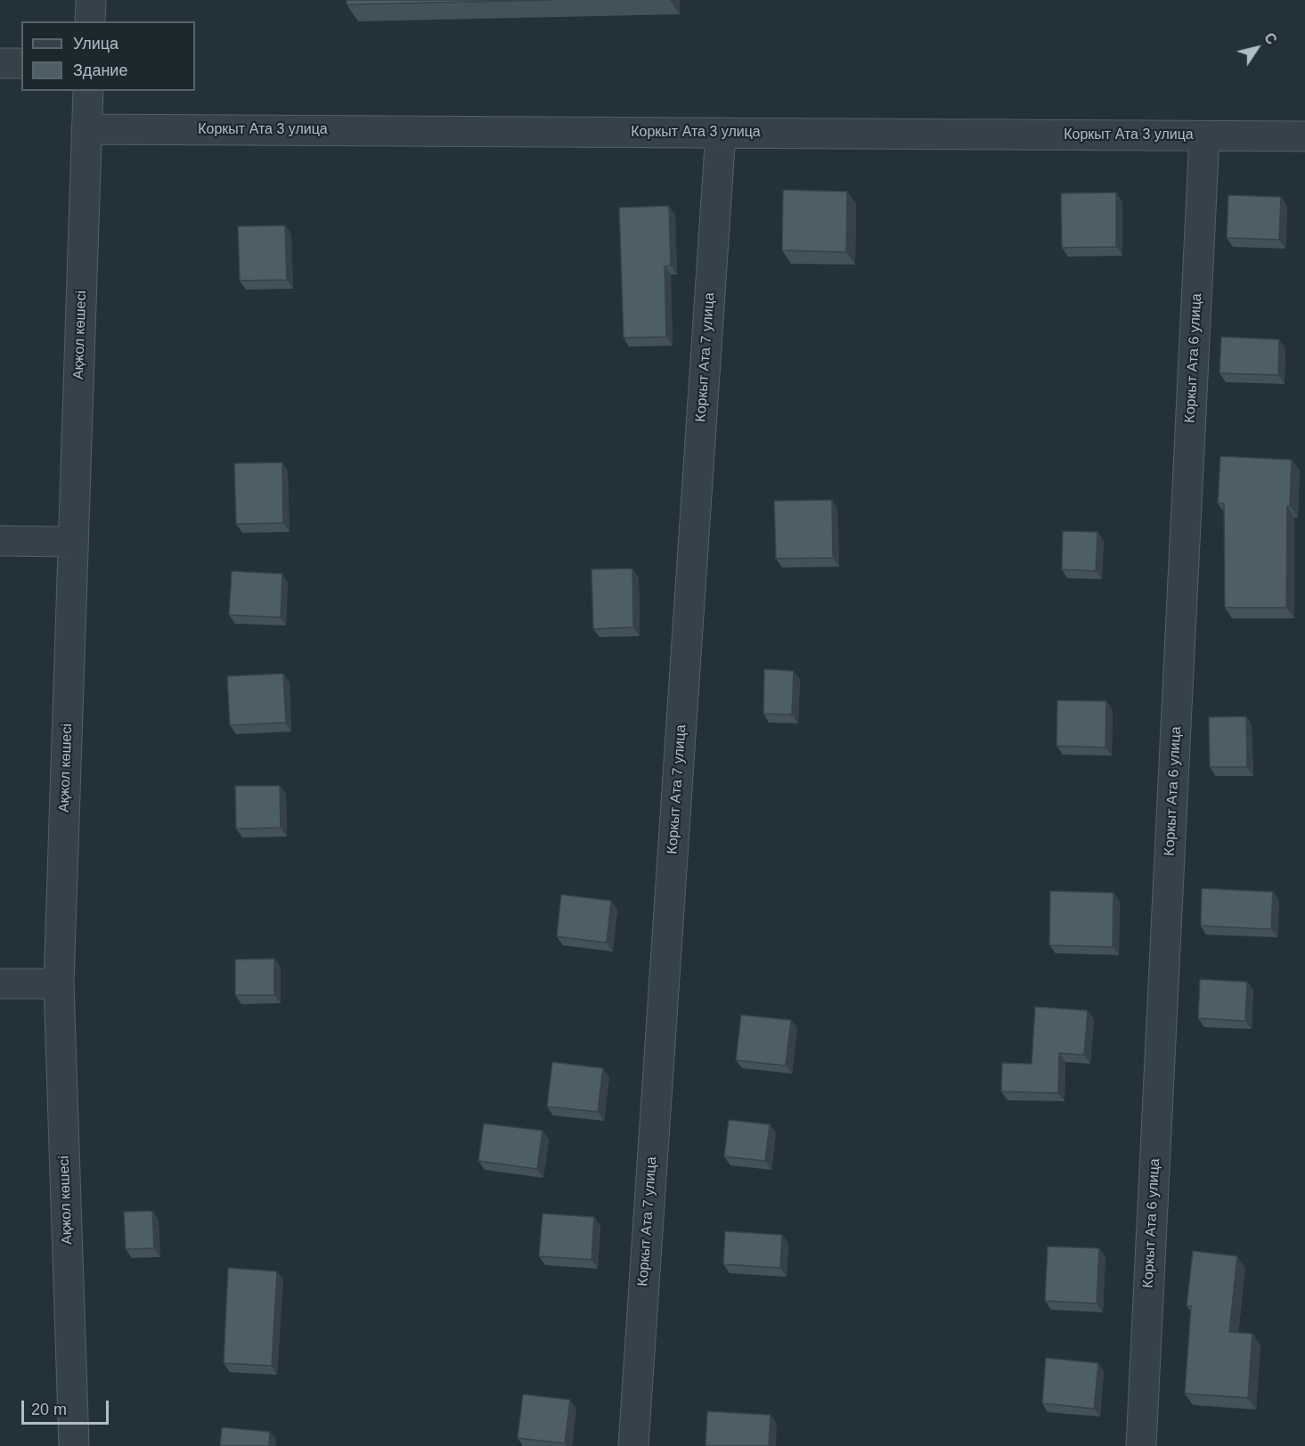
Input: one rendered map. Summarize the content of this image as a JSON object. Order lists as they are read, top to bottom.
{
  "streets": {
    "street": [
      "Коркыт Ата 3 улица",
      "Ақжол көшесі",
      "Коркыт Ата 7 улица",
      "Коркыт Ата 6 улица"
    ]
  },
  "crossings": [
    ["Коркыт Ата 3 улица", "Ақжол көшесі"],
    ["Коркыт Ата 3 улица", "Коркыт Ата 7 улица"],
    ["Коркыт Ата 3 улица", "Коркыт Ата 6 улица"]
  ],
  "legend": ["Улица", "Здание"],
  "scale_bar": "20 m",
  "north": "top right"
}
